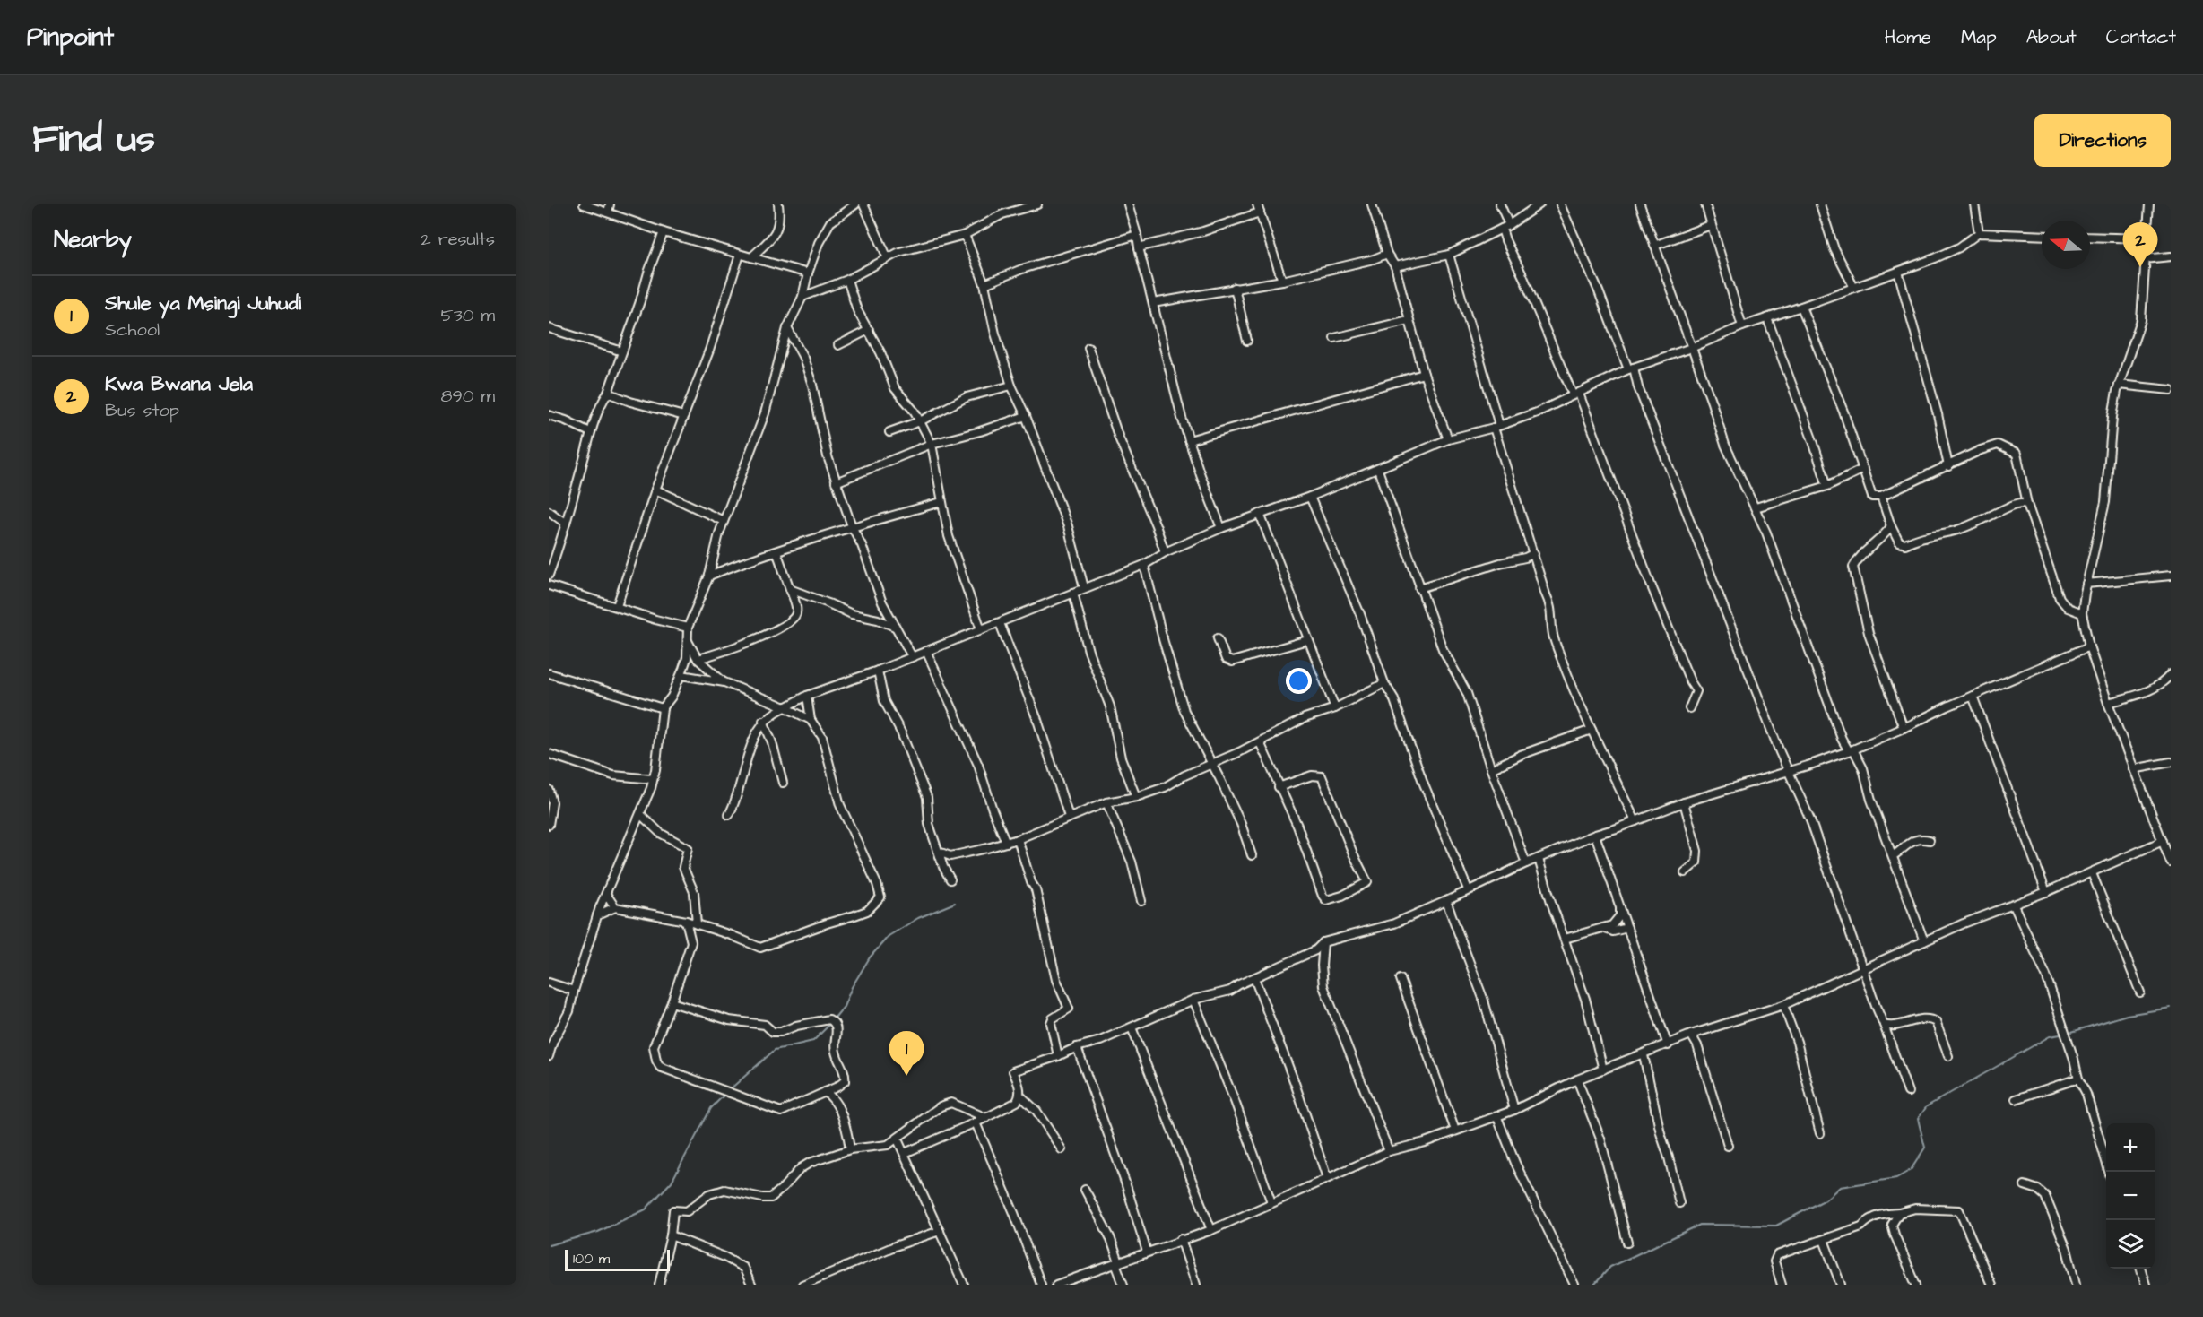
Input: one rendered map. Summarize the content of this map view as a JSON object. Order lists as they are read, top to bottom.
{
  "scale_bar": "100 m",
  "north": "left",
  "page": {
    "header": "Pinpoint",
    "nav": [
      "Home",
      "Map",
      "About",
      "Contact"
    ],
    "title": "Find us",
    "buttons": "Directions",
    "heading": ["Nearby", "2 results"],
    "pins": ["2", "1"],
    "list": [
      {
        "mark": "1",
        "name": "Shule ya Msingi Juhudi",
        "note": "School",
        "value": "530 m"
      },
      {
        "mark": "2",
        "name": "Kwa Bwana Jela",
        "note": "Bus stop",
        "value": "890 m"
      }
    ],
    "map_buttons": ["+", "−"],
    "scale": "100 m"
  }
}
